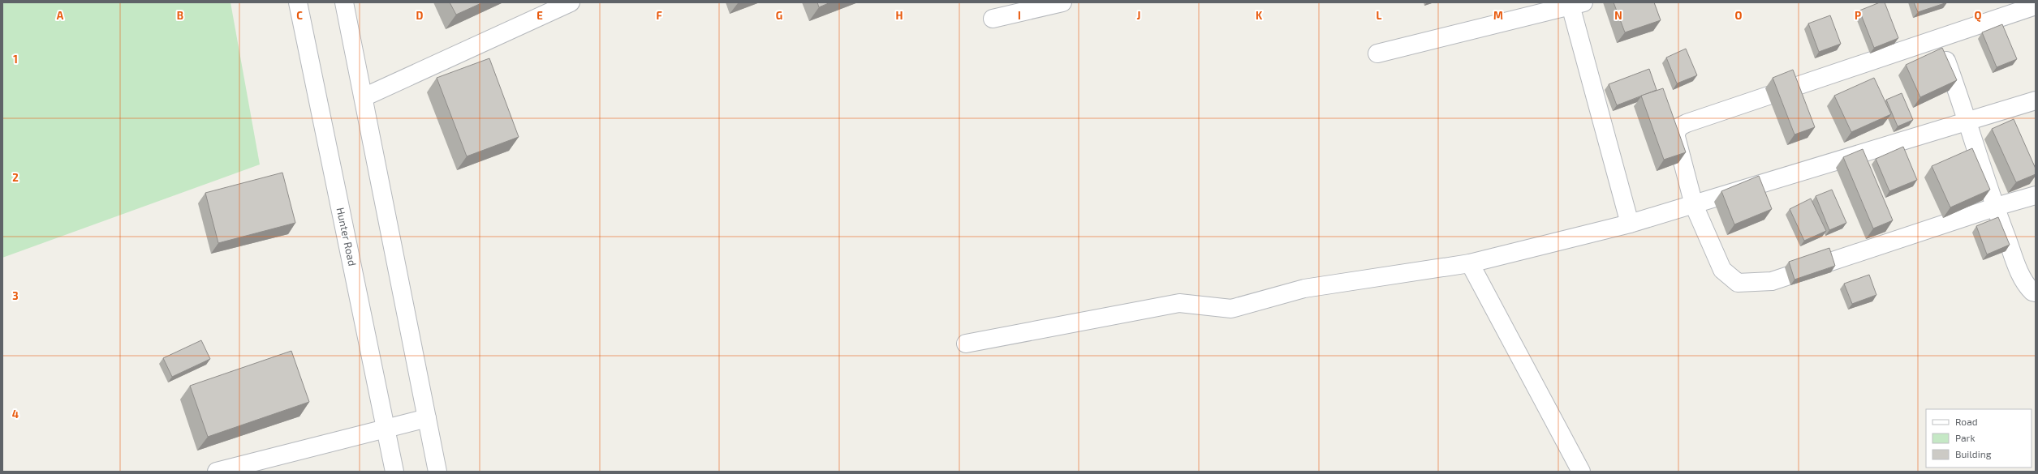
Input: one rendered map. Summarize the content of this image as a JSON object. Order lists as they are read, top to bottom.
{
  "streets": {
    "street": ["Hunter Road"]
  },
  "legend": ["Road", "Park", "Building"],
  "grid": {
    "columns": [
      "A",
      "B",
      "C",
      "D",
      "E",
      "F",
      "G",
      "H",
      "I",
      "J",
      "K",
      "L",
      "M",
      "N",
      "O",
      "P",
      "Q"
    ],
    "rows": [
      "1",
      "2",
      "3",
      "4"
    ]
  }
}
